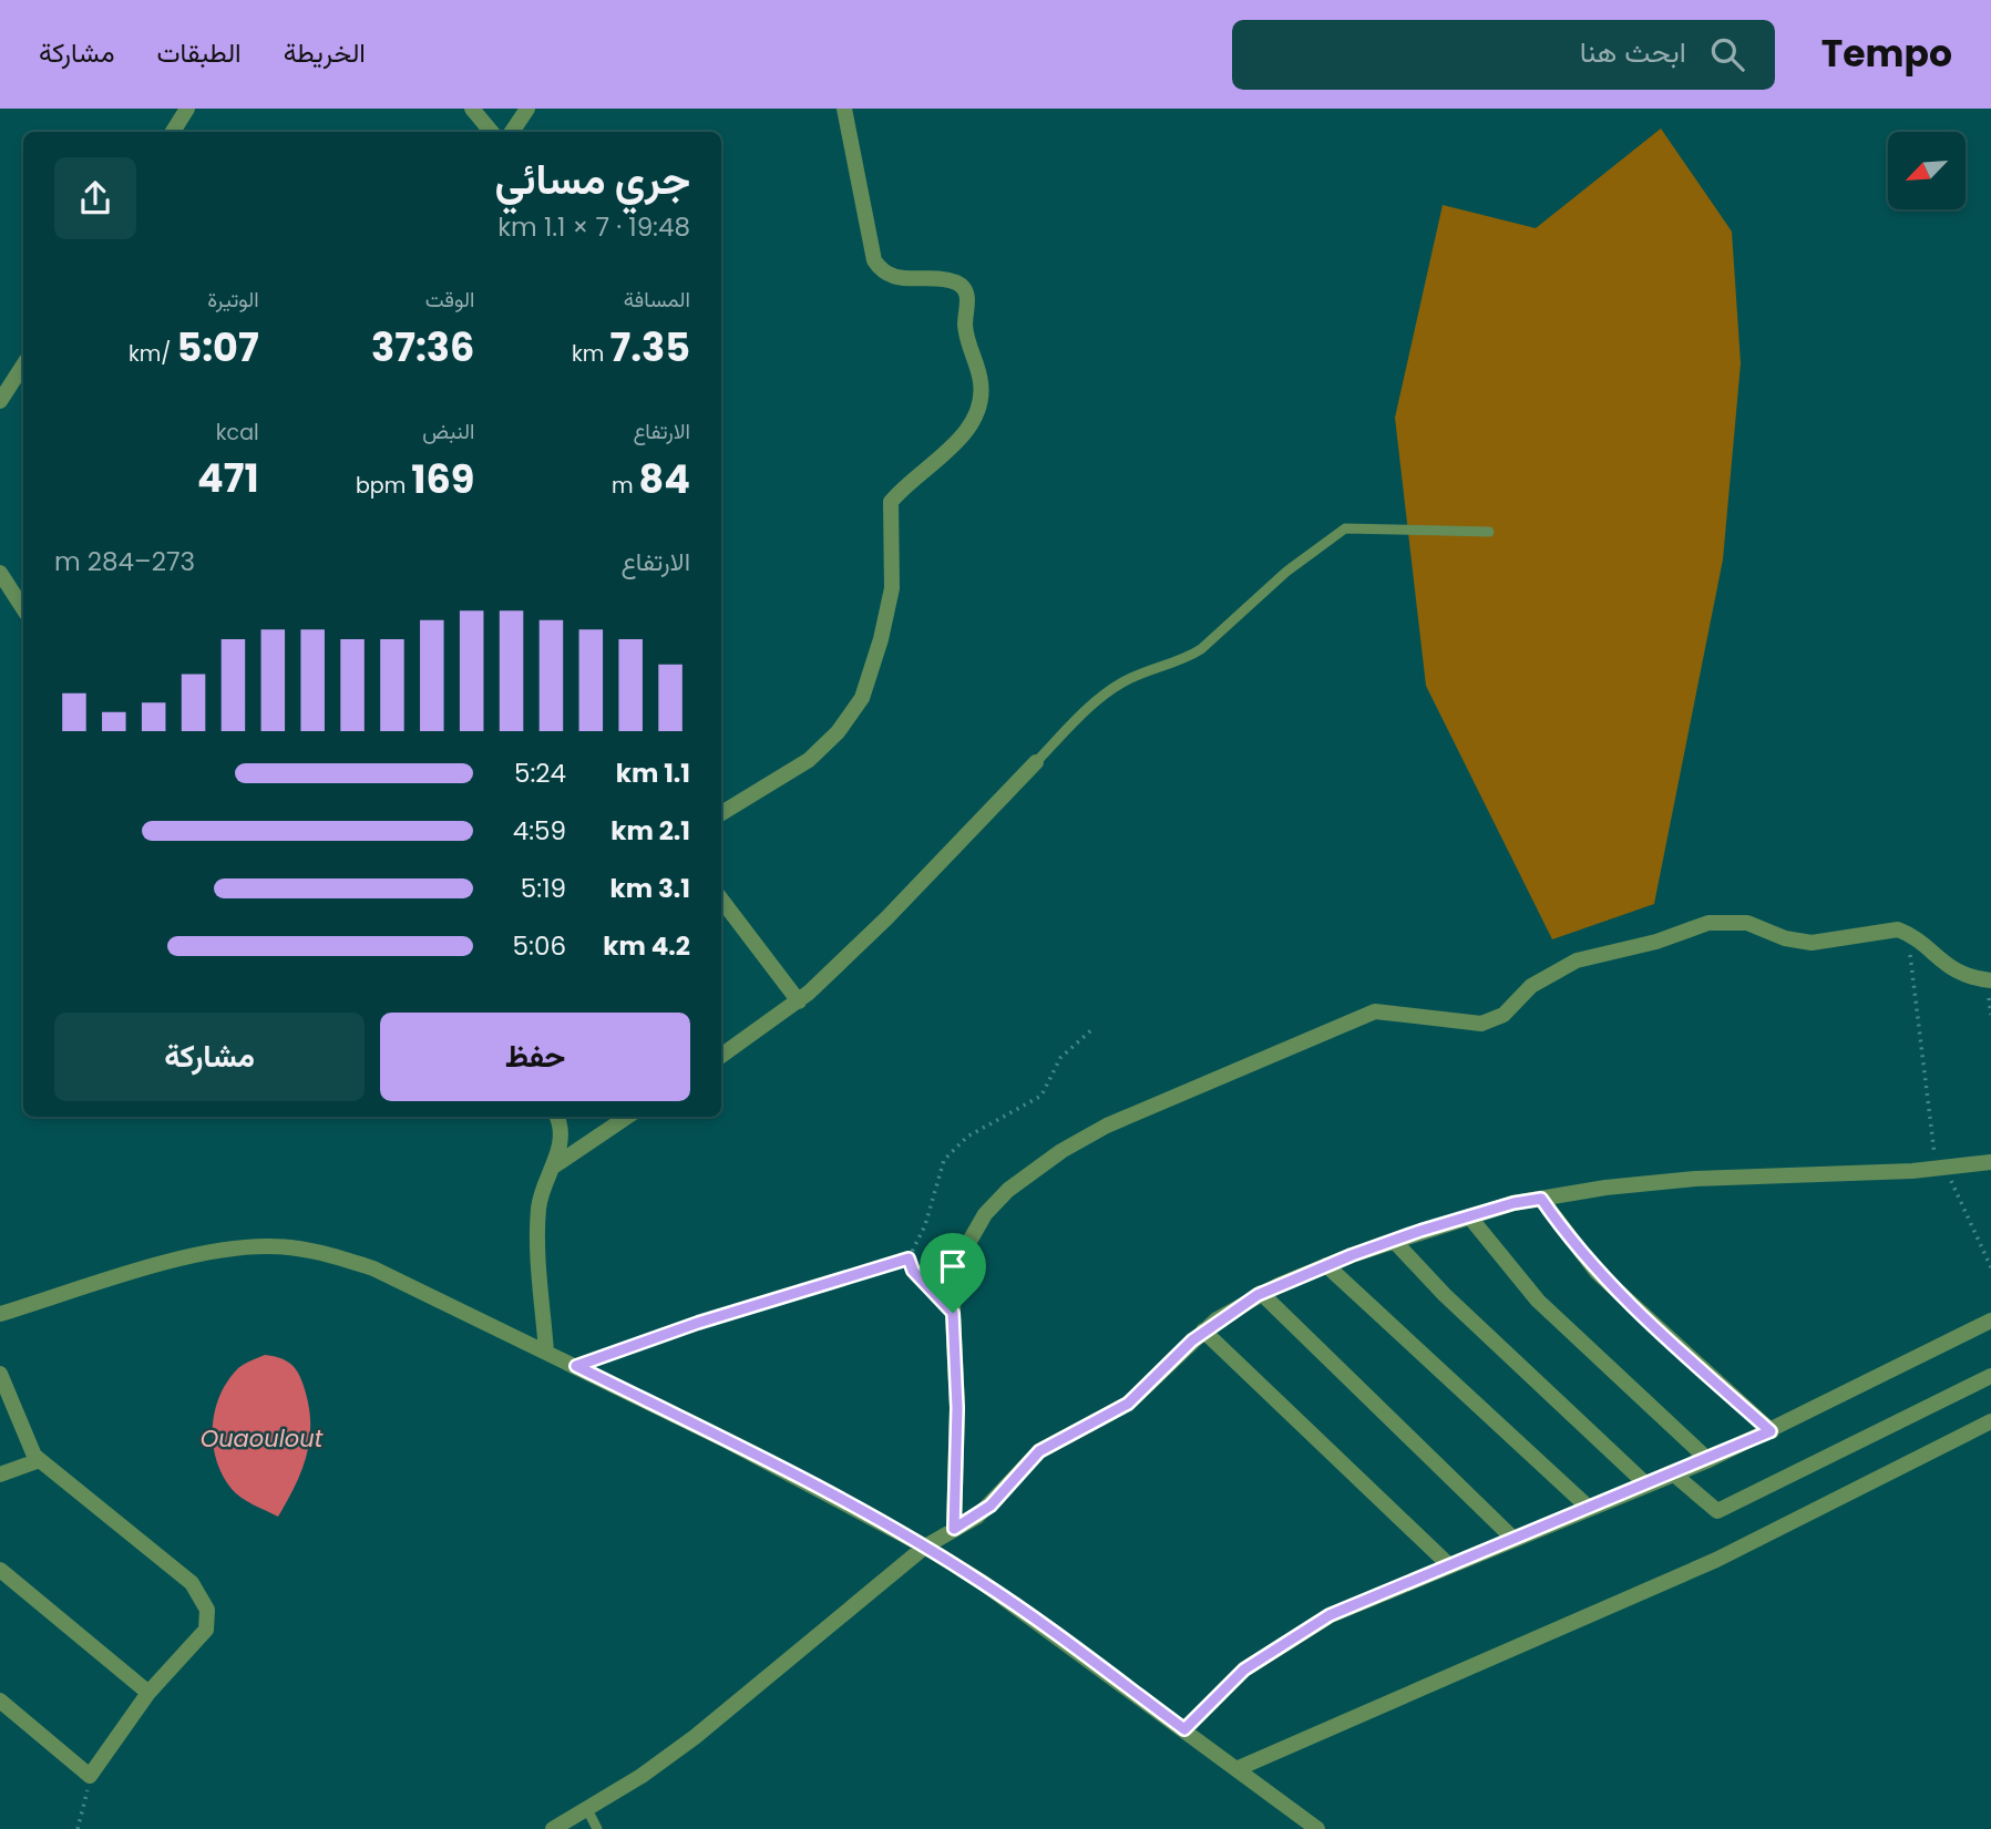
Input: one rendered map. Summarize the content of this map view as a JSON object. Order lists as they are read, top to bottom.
{
  "water": ["Ouaoulout"],
  "north": "bottom left",
  "page": {
    "header": "Tempo",
    "search": "ابحث هنا",
    "nav": ["الخريطة", "الطبقات", "مشاركة"],
    "heading": ["جري مسائي", "19:48 · 7 × 1.1 km"],
    "stats": [
      ["المسافة", "7.35 km"],
      ["الوقت", "37:36"],
      ["الوتيرة", "5:07 /km"],
      ["الارتفاع", "84 m"],
      ["النبض", "169 bpm"],
      ["kcal", "471"]
    ],
    "chart": ["الارتفاع", "273–284 m"],
    "list": [
      {
        "name": "1.1 km",
        "note": "5:24"
      },
      {
        "name": "2.1 km",
        "note": "4:59"
      },
      {
        "name": "3.1 km",
        "note": "5:19"
      },
      {
        "name": "4.2 km",
        "note": "5:06"
      }
    ],
    "buttons": ["حفظ", "مشاركة"]
  }
}
